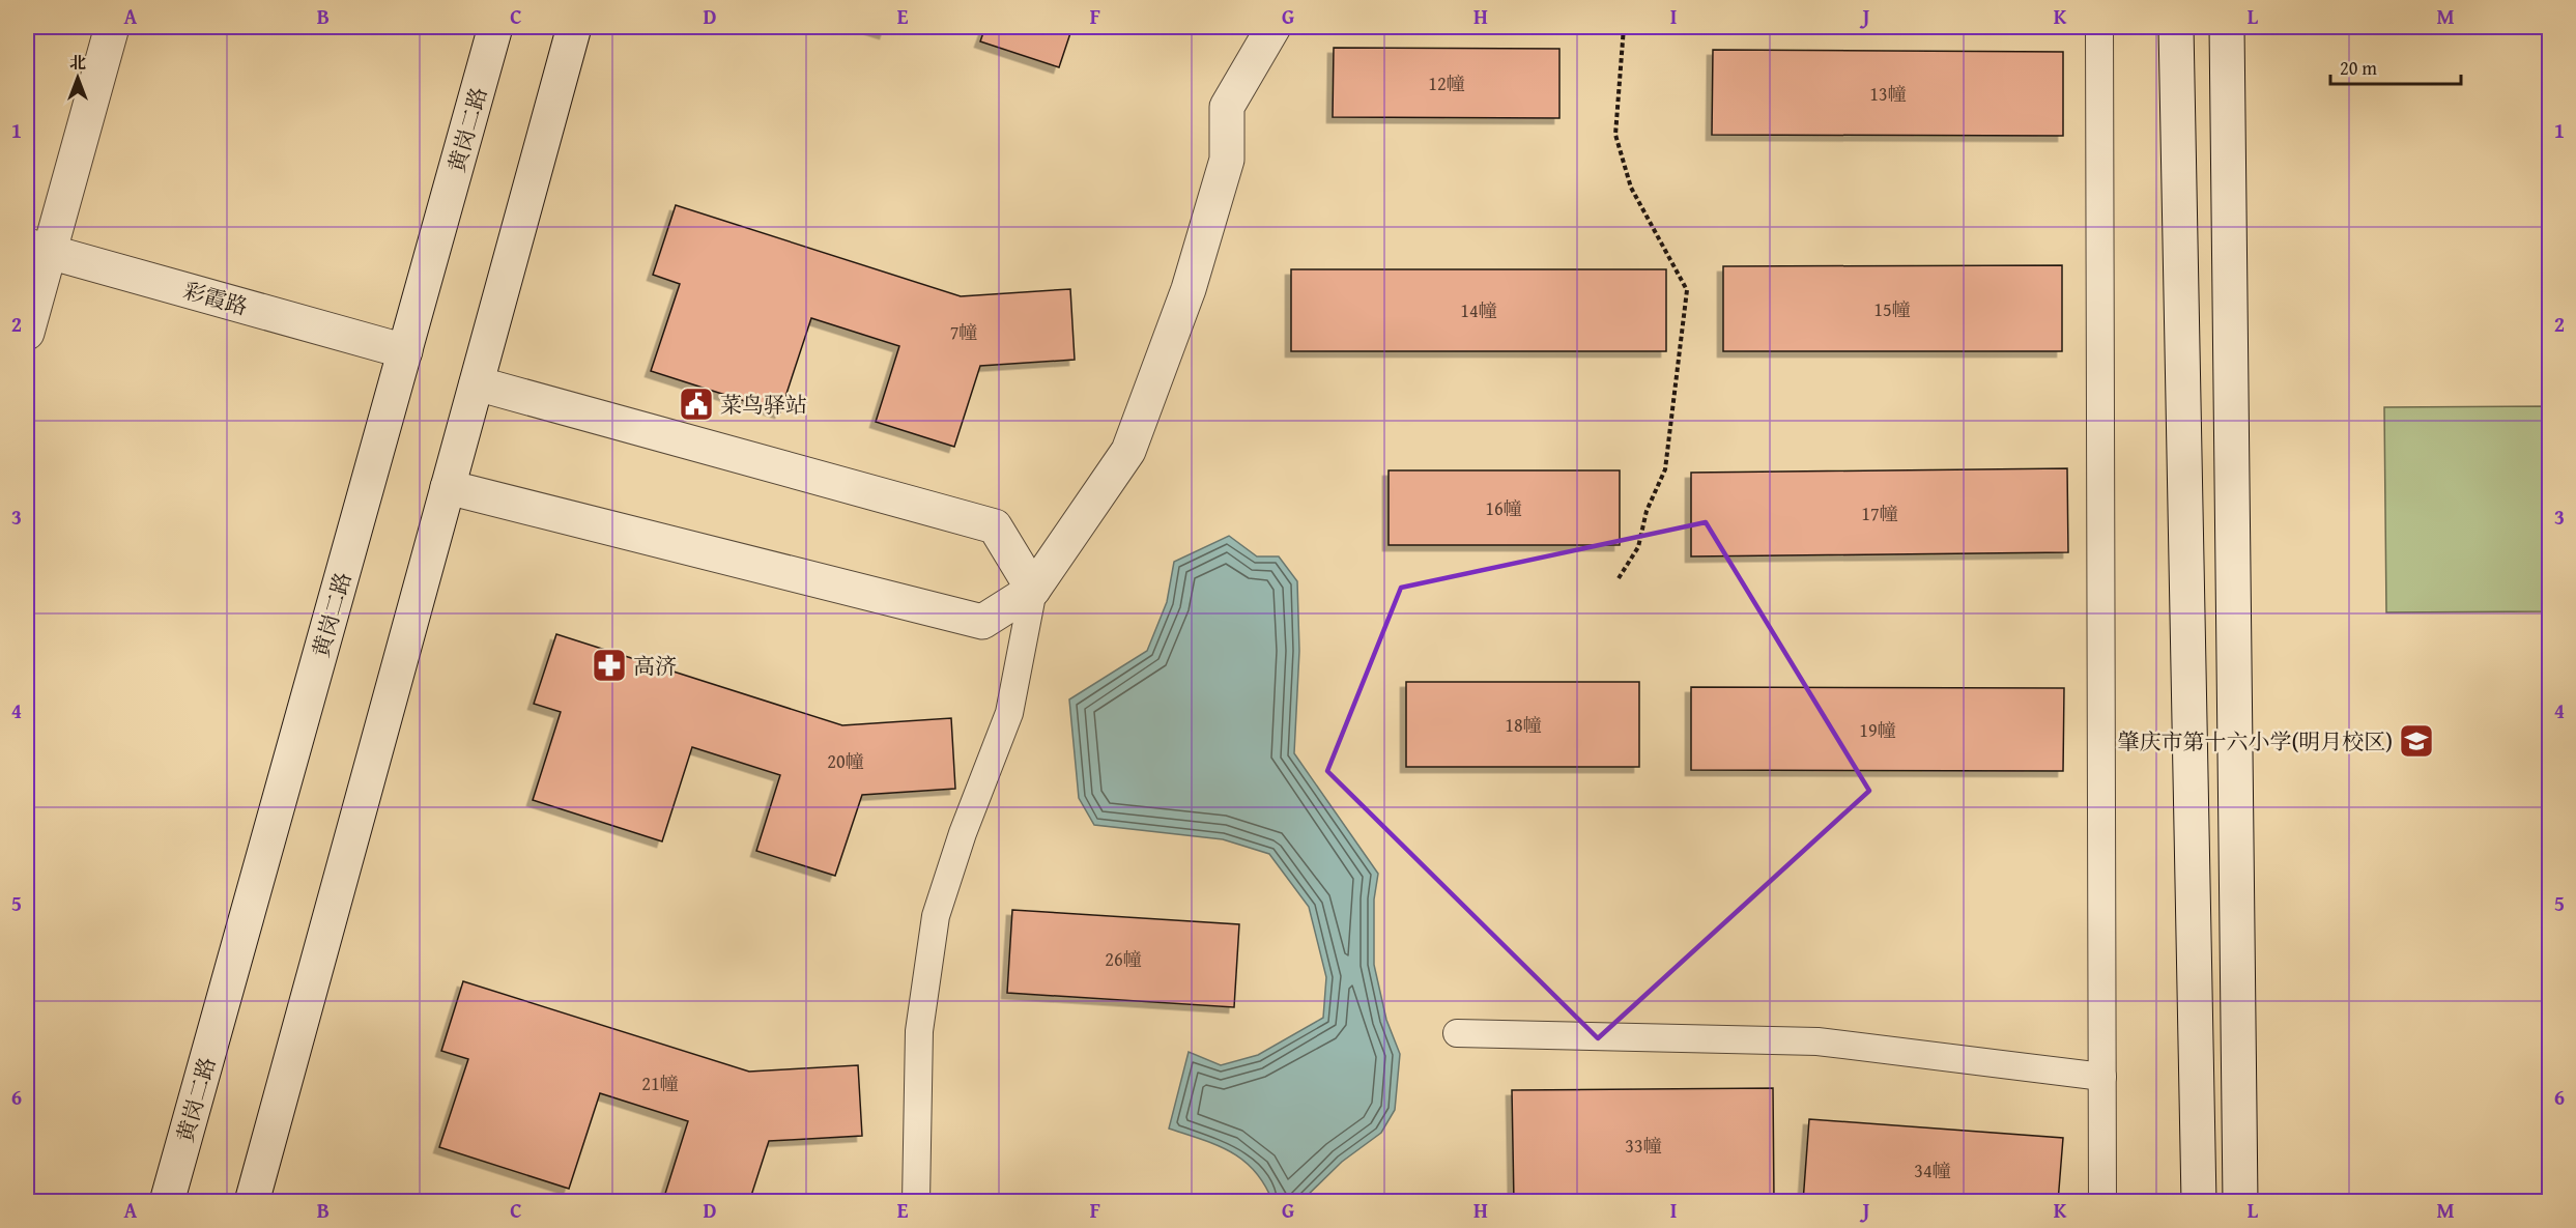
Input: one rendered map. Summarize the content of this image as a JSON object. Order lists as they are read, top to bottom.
{
  "streets": {
    "street": ["黄岗二路", "彩霞路"]
  },
  "crossings": [
    ["黄岗二路", "彩霞路"]
  ],
  "places": {
    "public building": ["菜鸟驿站"],
    "pharmacy": ["高济"],
    "school or university": ["肇庆市第十六小学(明月校区)"]
  },
  "house_numbers": [
    "12幢",
    "13幢",
    "15幢",
    "14幢",
    "7幢",
    "16幢",
    "17幢",
    "18幢",
    "19幢",
    "20幢",
    "26幢",
    "21幢",
    "33幢",
    "34幢"
  ],
  "scale_bar": "20 m",
  "north": "top",
  "grid": {
    "columns": [
      "A",
      "B",
      "C",
      "D",
      "E",
      "F",
      "G",
      "H",
      "I",
      "J",
      "K",
      "L",
      "M"
    ],
    "rows": [
      "1",
      "2",
      "3",
      "4",
      "5",
      "6"
    ]
  }
}
